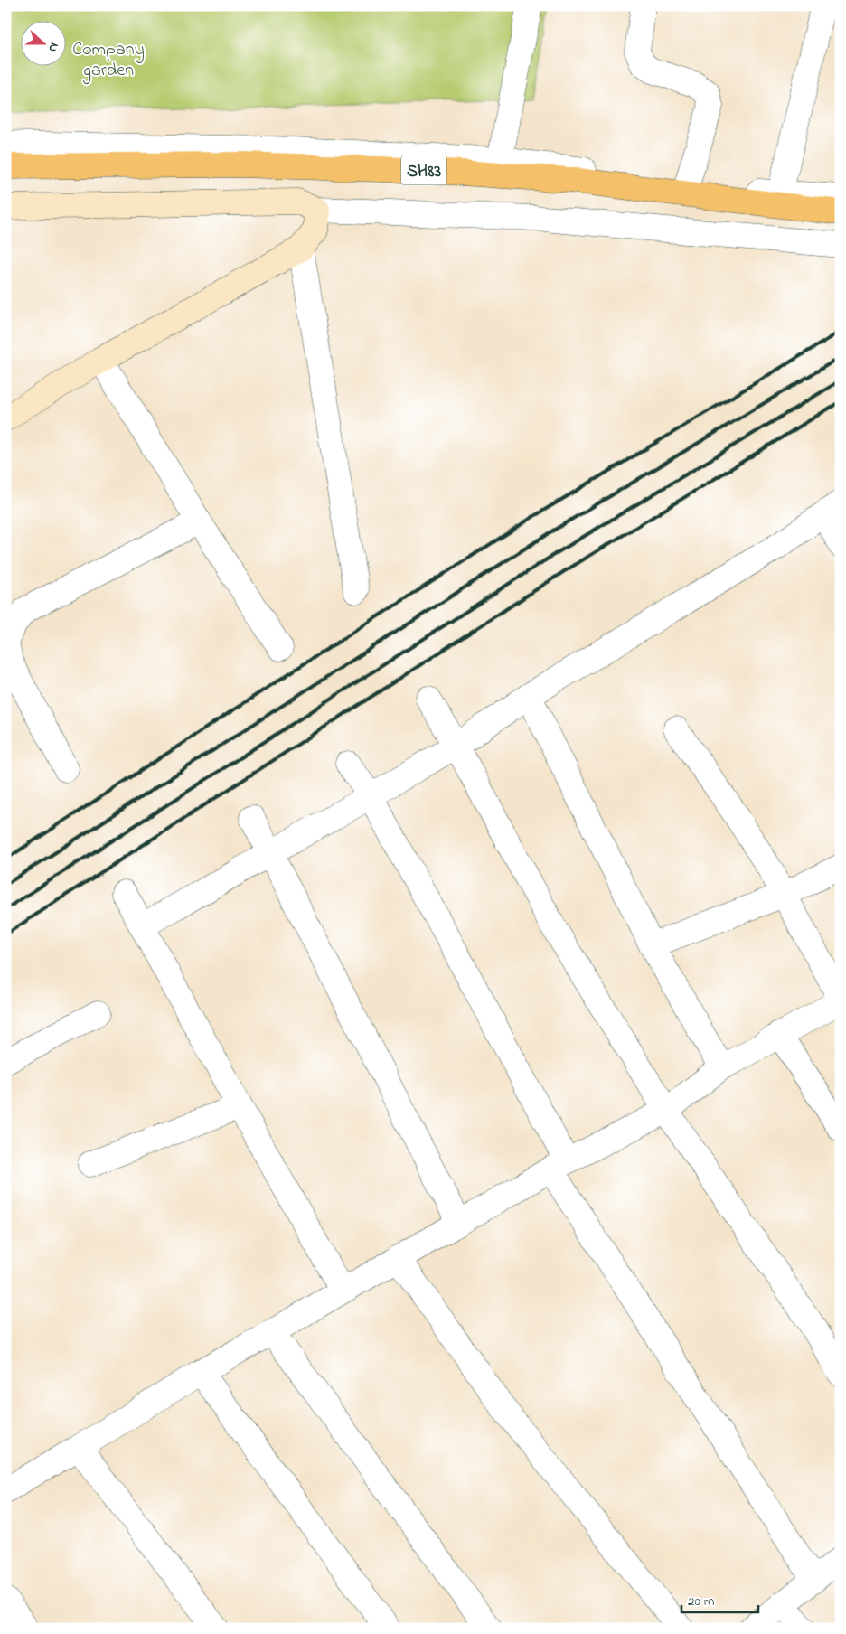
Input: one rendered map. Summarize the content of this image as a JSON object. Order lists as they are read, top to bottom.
{
  "streets": {
    "main road": ["SH83"]
  },
  "parks": ["Company garden"],
  "scale_bar": "20 m",
  "north": "right"
}
